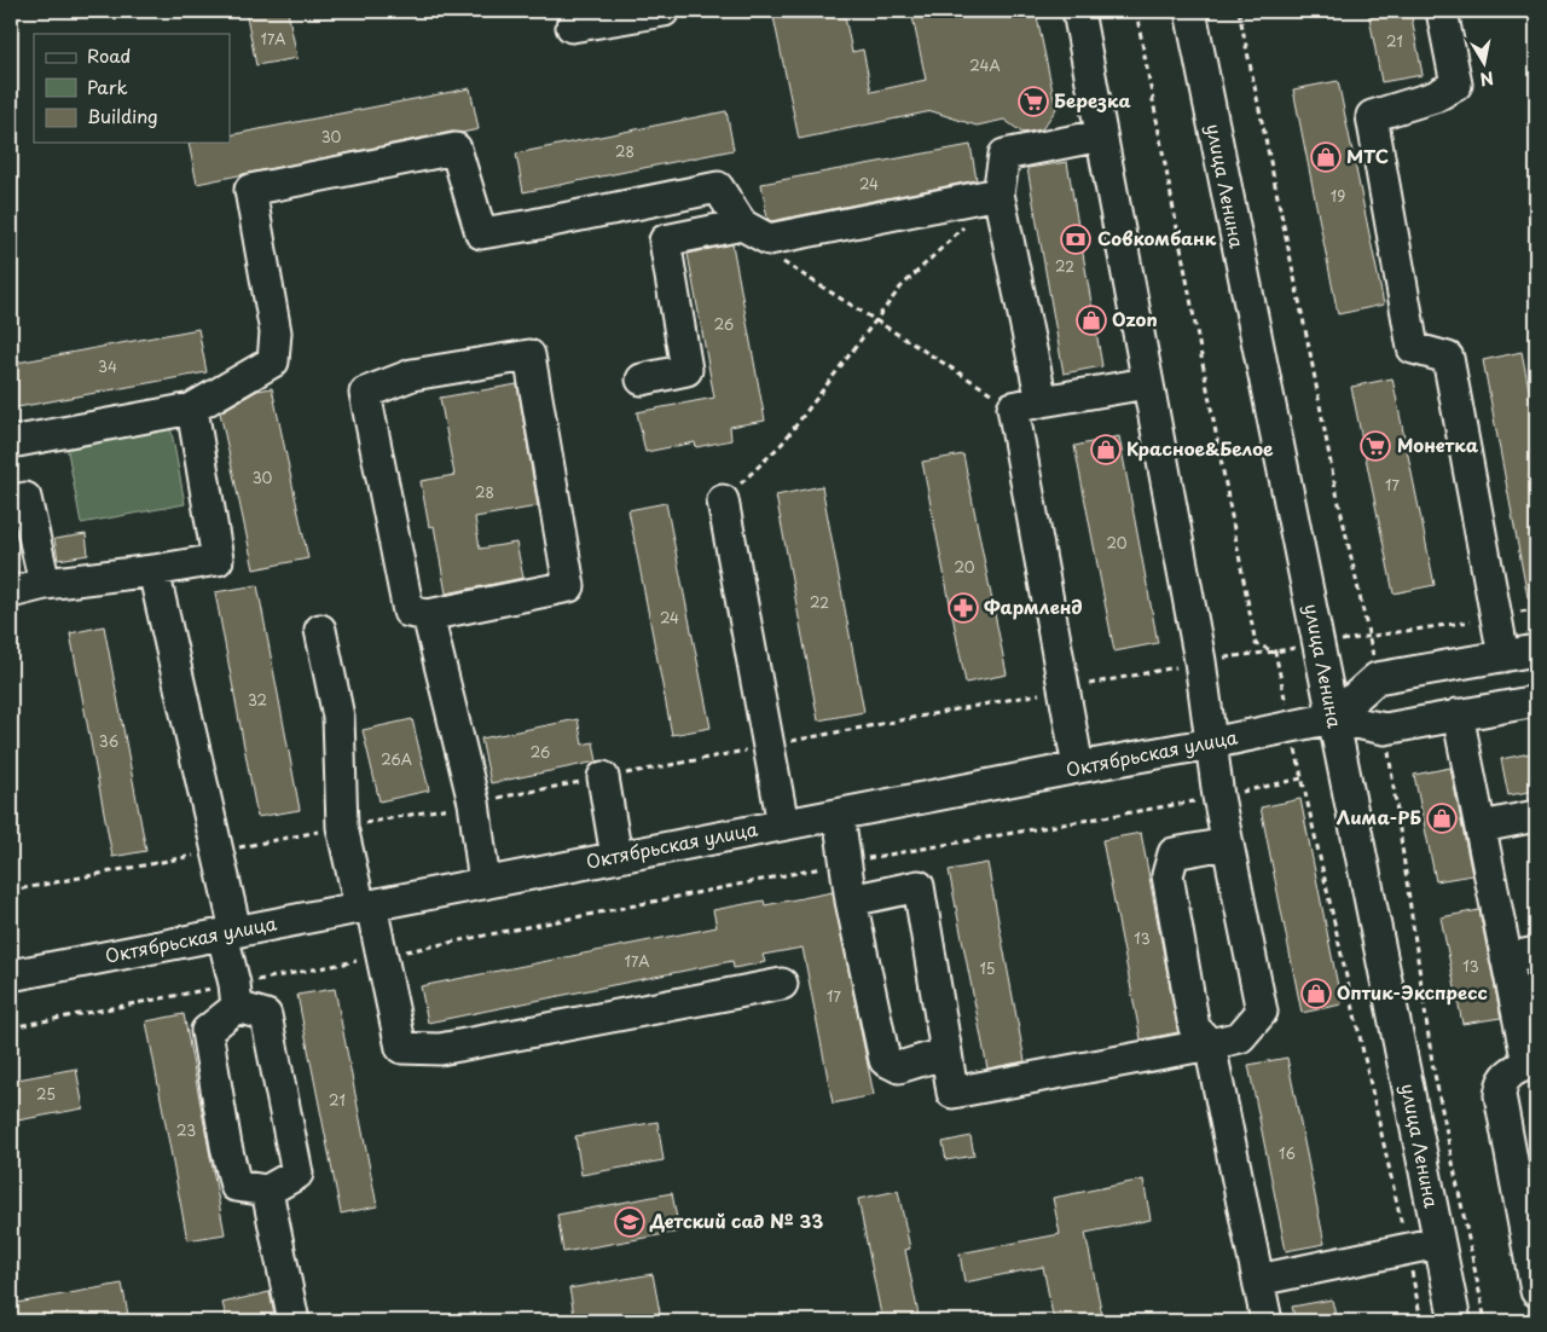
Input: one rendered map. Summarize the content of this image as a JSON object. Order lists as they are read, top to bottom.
{
  "streets": {
    "street": ["улица Ленина", "Октябрьская улица"]
  },
  "crossings": [
    ["улица Ленина", "Октябрьская улица"]
  ],
  "places": {
    "supermarket": ["Березка", "Монетка"],
    "shop": [
      "МТС",
      "Ozon",
      "Красное&Белое",
      "Лима-РБ",
      "Оптик-Экспресс"
    ],
    "bank": ["Совкомбанк"],
    "pharmacy": ["Фармленд"],
    "school or university": ["Детский сад № 33"]
  },
  "house_numbers": [
    "17А",
    "21",
    "24А",
    "30",
    "28",
    "24",
    "19",
    "22",
    "26",
    "34",
    "30",
    "17",
    "28",
    "20",
    "20",
    "22",
    "24",
    "32",
    "36",
    "26",
    "26А",
    "13",
    "17А",
    "13",
    "15",
    "17",
    "25",
    "21",
    "23",
    "16"
  ],
  "legend": ["Road", "Park", "Building"],
  "north": "bottom"
}
